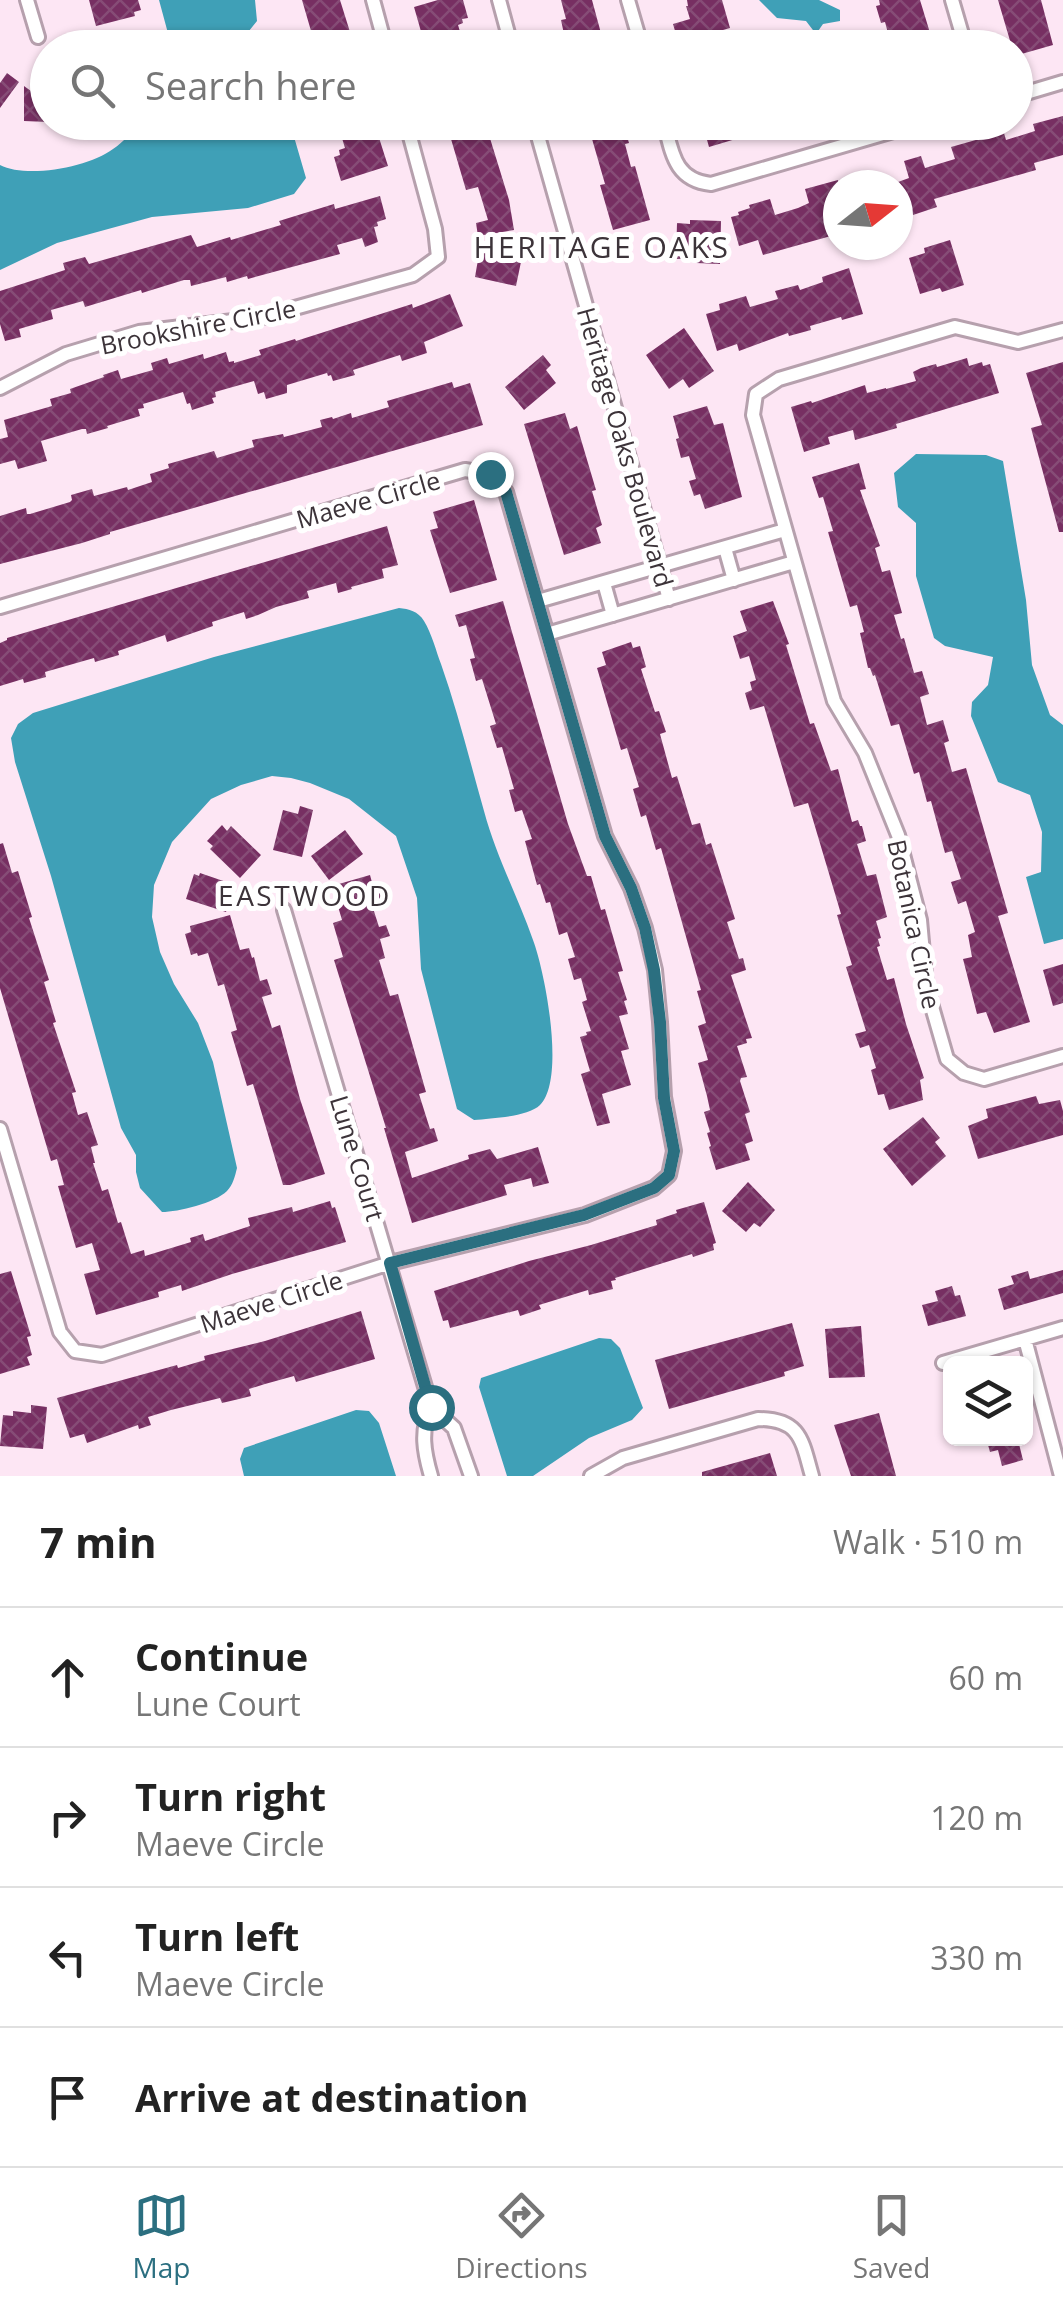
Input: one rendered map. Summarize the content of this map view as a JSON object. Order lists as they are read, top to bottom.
{
  "streets": {
    "street": [
      "Brookshire Circle",
      "Heritage Oaks Boulevard",
      "Maeve Circle",
      "Botanica Circle",
      "Lune Court"
    ]
  },
  "crossings": [
    ["Maeve Circle", "Lune Court"]
  ],
  "districts": ["HERITAGE OAKS", "EASTWOOD"],
  "north": "right",
  "page": {
    "search": "Search here",
    "heading": ["7 min", "Walk · 510 m"],
    "list": [
      ["Continue", "Lune Court", "60 m"],
      ["Turn right", "Maeve Circle", "120 m"],
      ["Turn left", "Maeve Circle", "330 m"],
      "Arrive at destination"
    ],
    "nav": ["Map", "Directions", "Saved"]
  }
}
